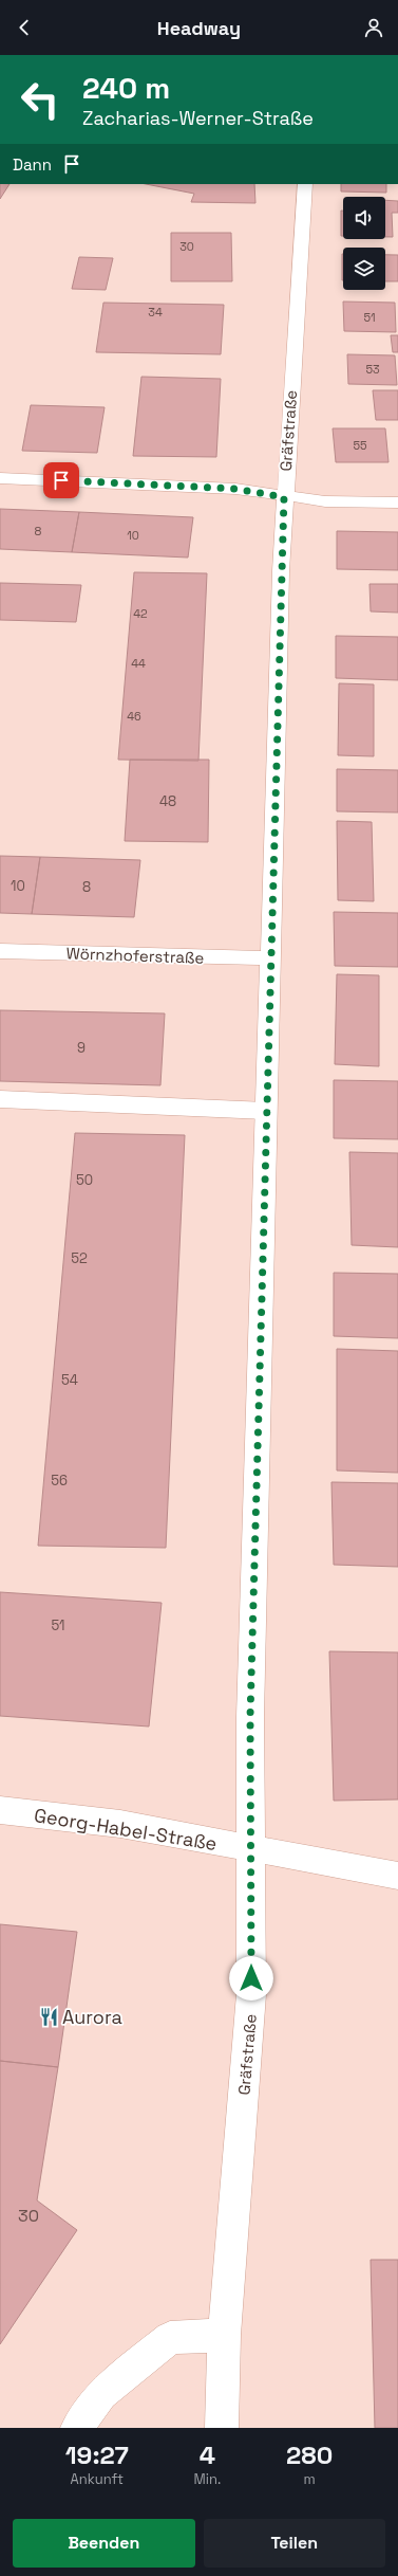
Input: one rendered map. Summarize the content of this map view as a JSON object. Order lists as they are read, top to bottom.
{
  "streets": {
    "street": ["Gräfstraße", "Wörnzhoferstraße", "Georg-Habel-Straße"]
  },
  "crossings": [
    ["Gräfstraße", "Wörnzhoferstraße"],
    ["Gräfstraße", "Georg-Habel-Straße"]
  ],
  "places": {
    "restaurant": ["Aurora"]
  },
  "house_numbers": [
    "30",
    "34",
    "51",
    "53",
    "55",
    "8",
    "10",
    "42",
    "44",
    "46",
    "48",
    "10",
    "8",
    "9",
    "50",
    "52",
    "54",
    "56",
    "51",
    "30"
  ],
  "page": {
    "header": "Headway",
    "turn": ["240 m", "Zacharias-Werner-Straße"],
    "then": "Dann",
    "eta": [
      "19:27",
      "Ankunft",
      "4",
      "Min.",
      "280",
      "m"
    ],
    "buttons": ["Beenden", "Teilen"]
  }
}
